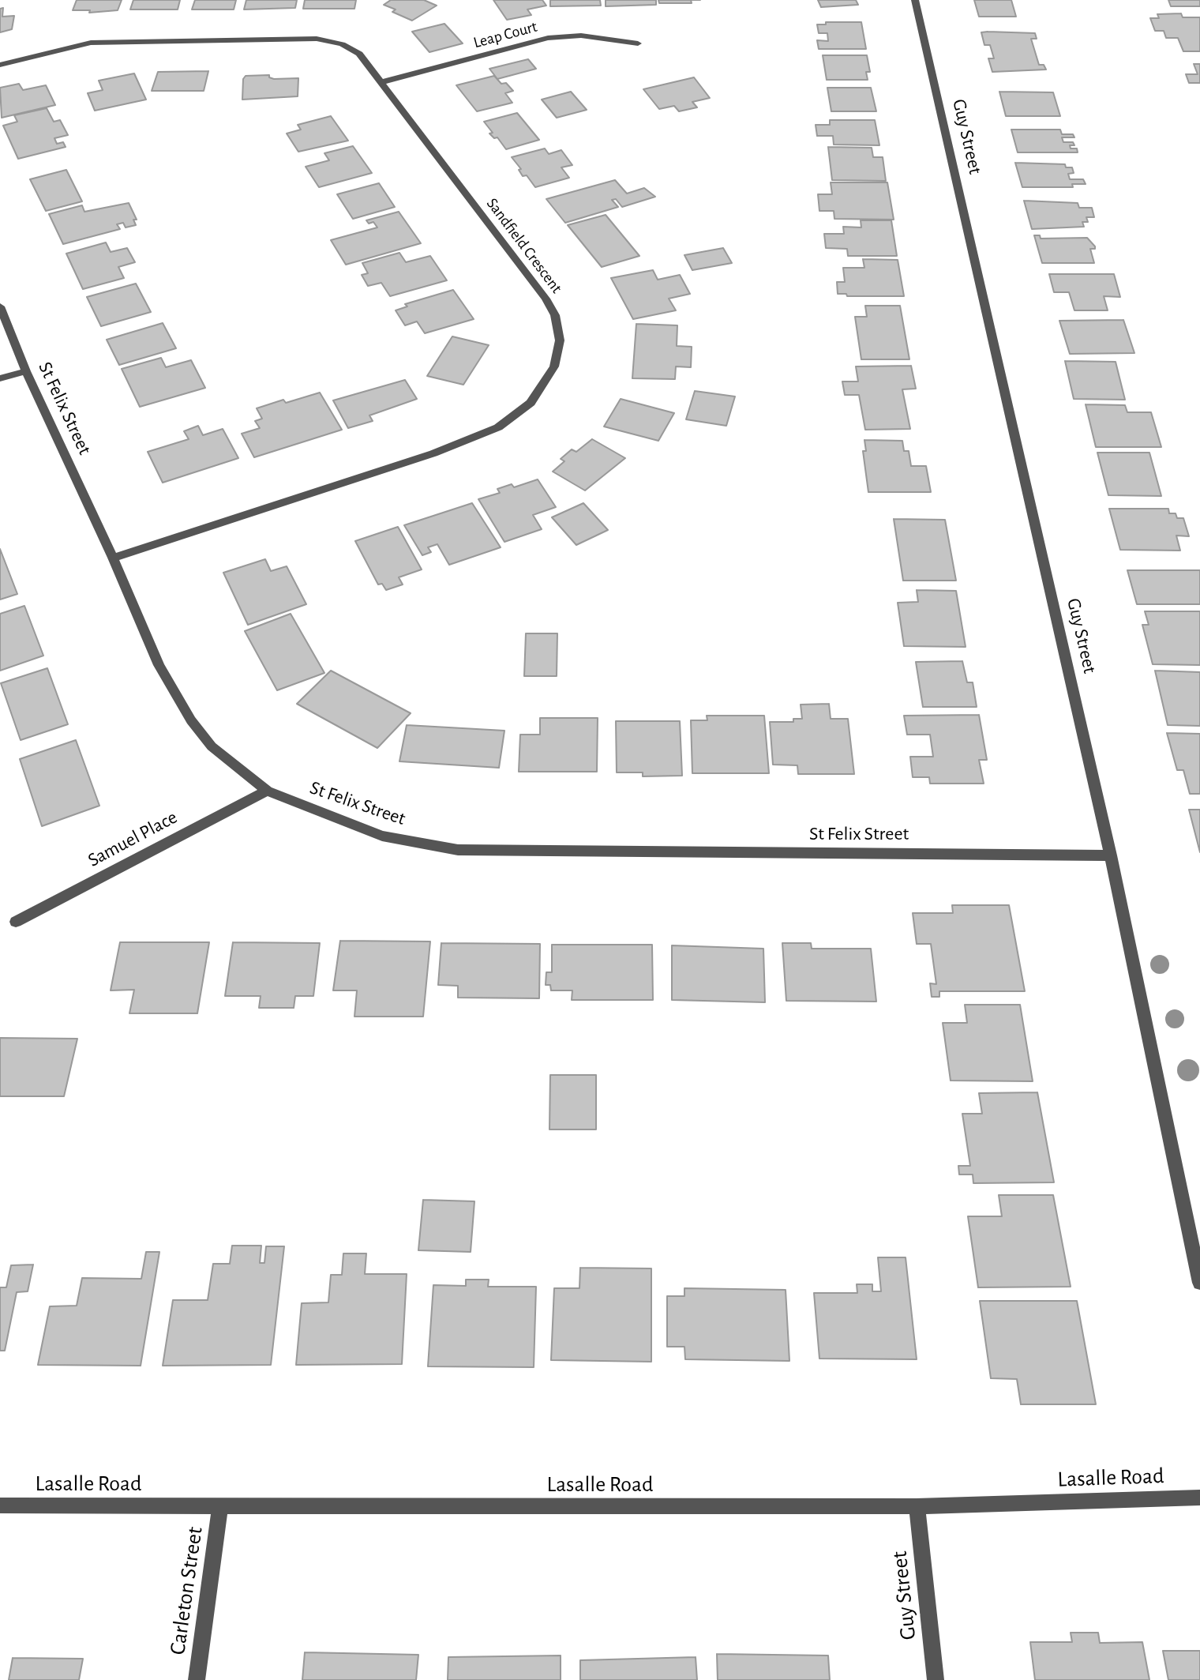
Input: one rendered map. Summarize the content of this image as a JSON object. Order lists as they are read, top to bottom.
{
  "streets": {
    "street": [
      "Leap Court",
      "Guy Street",
      "Sandfield Crescent",
      "St Felix Street",
      "Samuel Place",
      "Lasalle Road",
      "Carleton Street"
    ]
  },
  "crossings": [
    ["Leap Court", "Sandfield Crescent"],
    ["Guy Street", "St Felix Street"],
    ["Guy Street", "Lasalle Road"],
    ["Sandfield Crescent", "St Felix Street"],
    ["St Felix Street", "Samuel Place"],
    ["Lasalle Road", "Carleton Street"]
  ]
}
